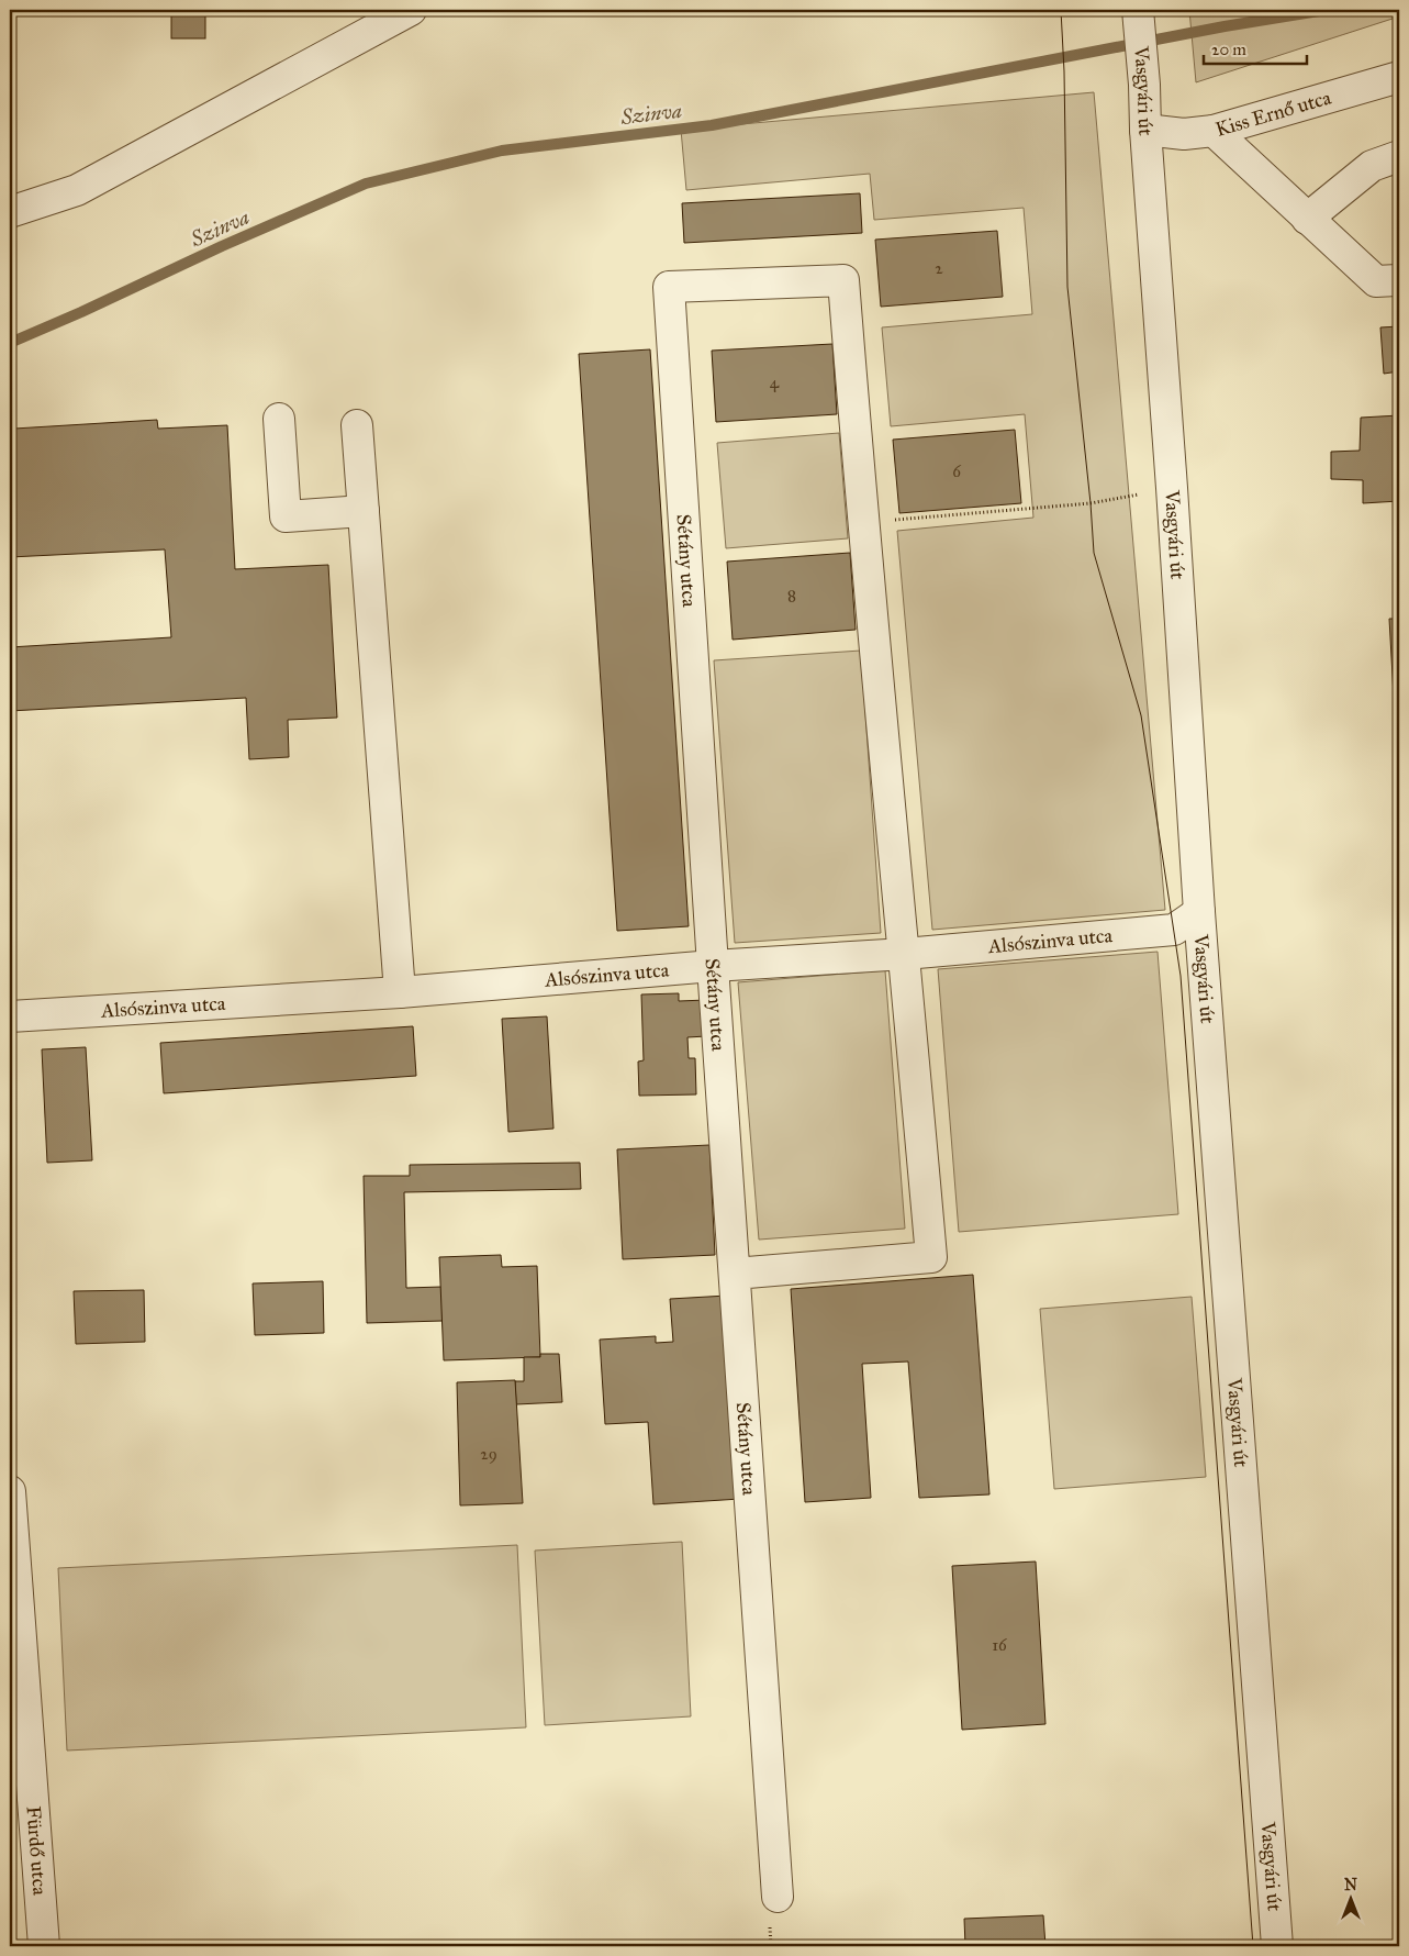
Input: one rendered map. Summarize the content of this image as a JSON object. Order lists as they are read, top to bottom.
{
  "streets": {
    "street": [
      "Vasgyári út",
      "Kiss Ernő utca",
      "Sétány utca",
      "Alsószinva utca",
      "Fürdő utca"
    ]
  },
  "crossings": [
    ["Vasgyári út", "Kiss Ernő utca"],
    ["Vasgyári út", "Alsószinva utca"],
    ["Sétány utca", "Alsószinva utca"]
  ],
  "water": ["Szinva"],
  "house_numbers": [
    "2",
    "4",
    "6",
    "8",
    "29",
    "16"
  ],
  "scale_bar": "20 m",
  "north": "top"
}
